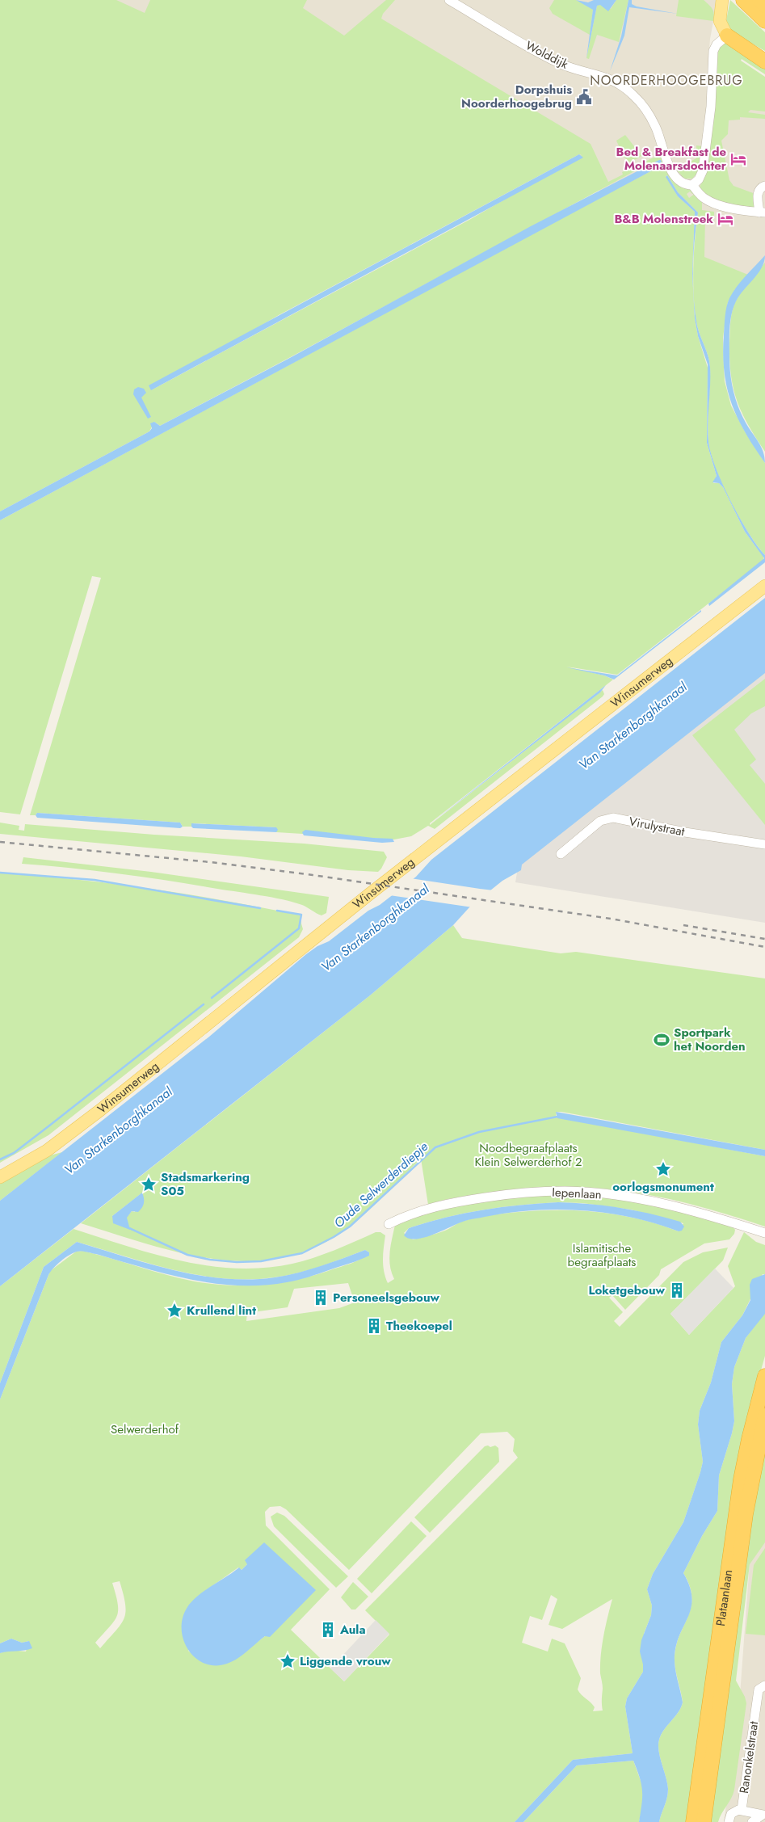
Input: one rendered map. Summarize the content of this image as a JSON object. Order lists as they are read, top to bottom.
{
  "streets": {
    "highway": ["Plataanlaan"],
    "main road": ["Winsumerweg"],
    "street": [
      "Wolddijk",
      "Virulystraat",
      "Iepenlaan",
      "Ranonkelstraat"
    ]
  },
  "districts": ["NOORDERHOOGEBRUG"],
  "water": ["Van Starkenborghkanaal", "Oude Selwerderdiepje"],
  "parks": ["Noodbegraafplaats Klein Selwerderhof 2", "Islamitische begraafplaats", "Selwerderhof"],
  "places": {
    "public building": ["Dorpshuis Noorderhoogebrug"],
    "hotel": ["Bed & Breakfast de Molenaarsdochter", "B&B Molenstreek"],
    "sports": ["Sportpark het Noorden"],
    "place": [
      "oorlogsmonument",
      "Stadsmarkering S05",
      "Krullend lint",
      "Liggende vrouw"
    ],
    "building": [
      "Loketgebouw",
      "Personeelsgebouw",
      "Theekoepel",
      "Aula"
    ]
  }
}
